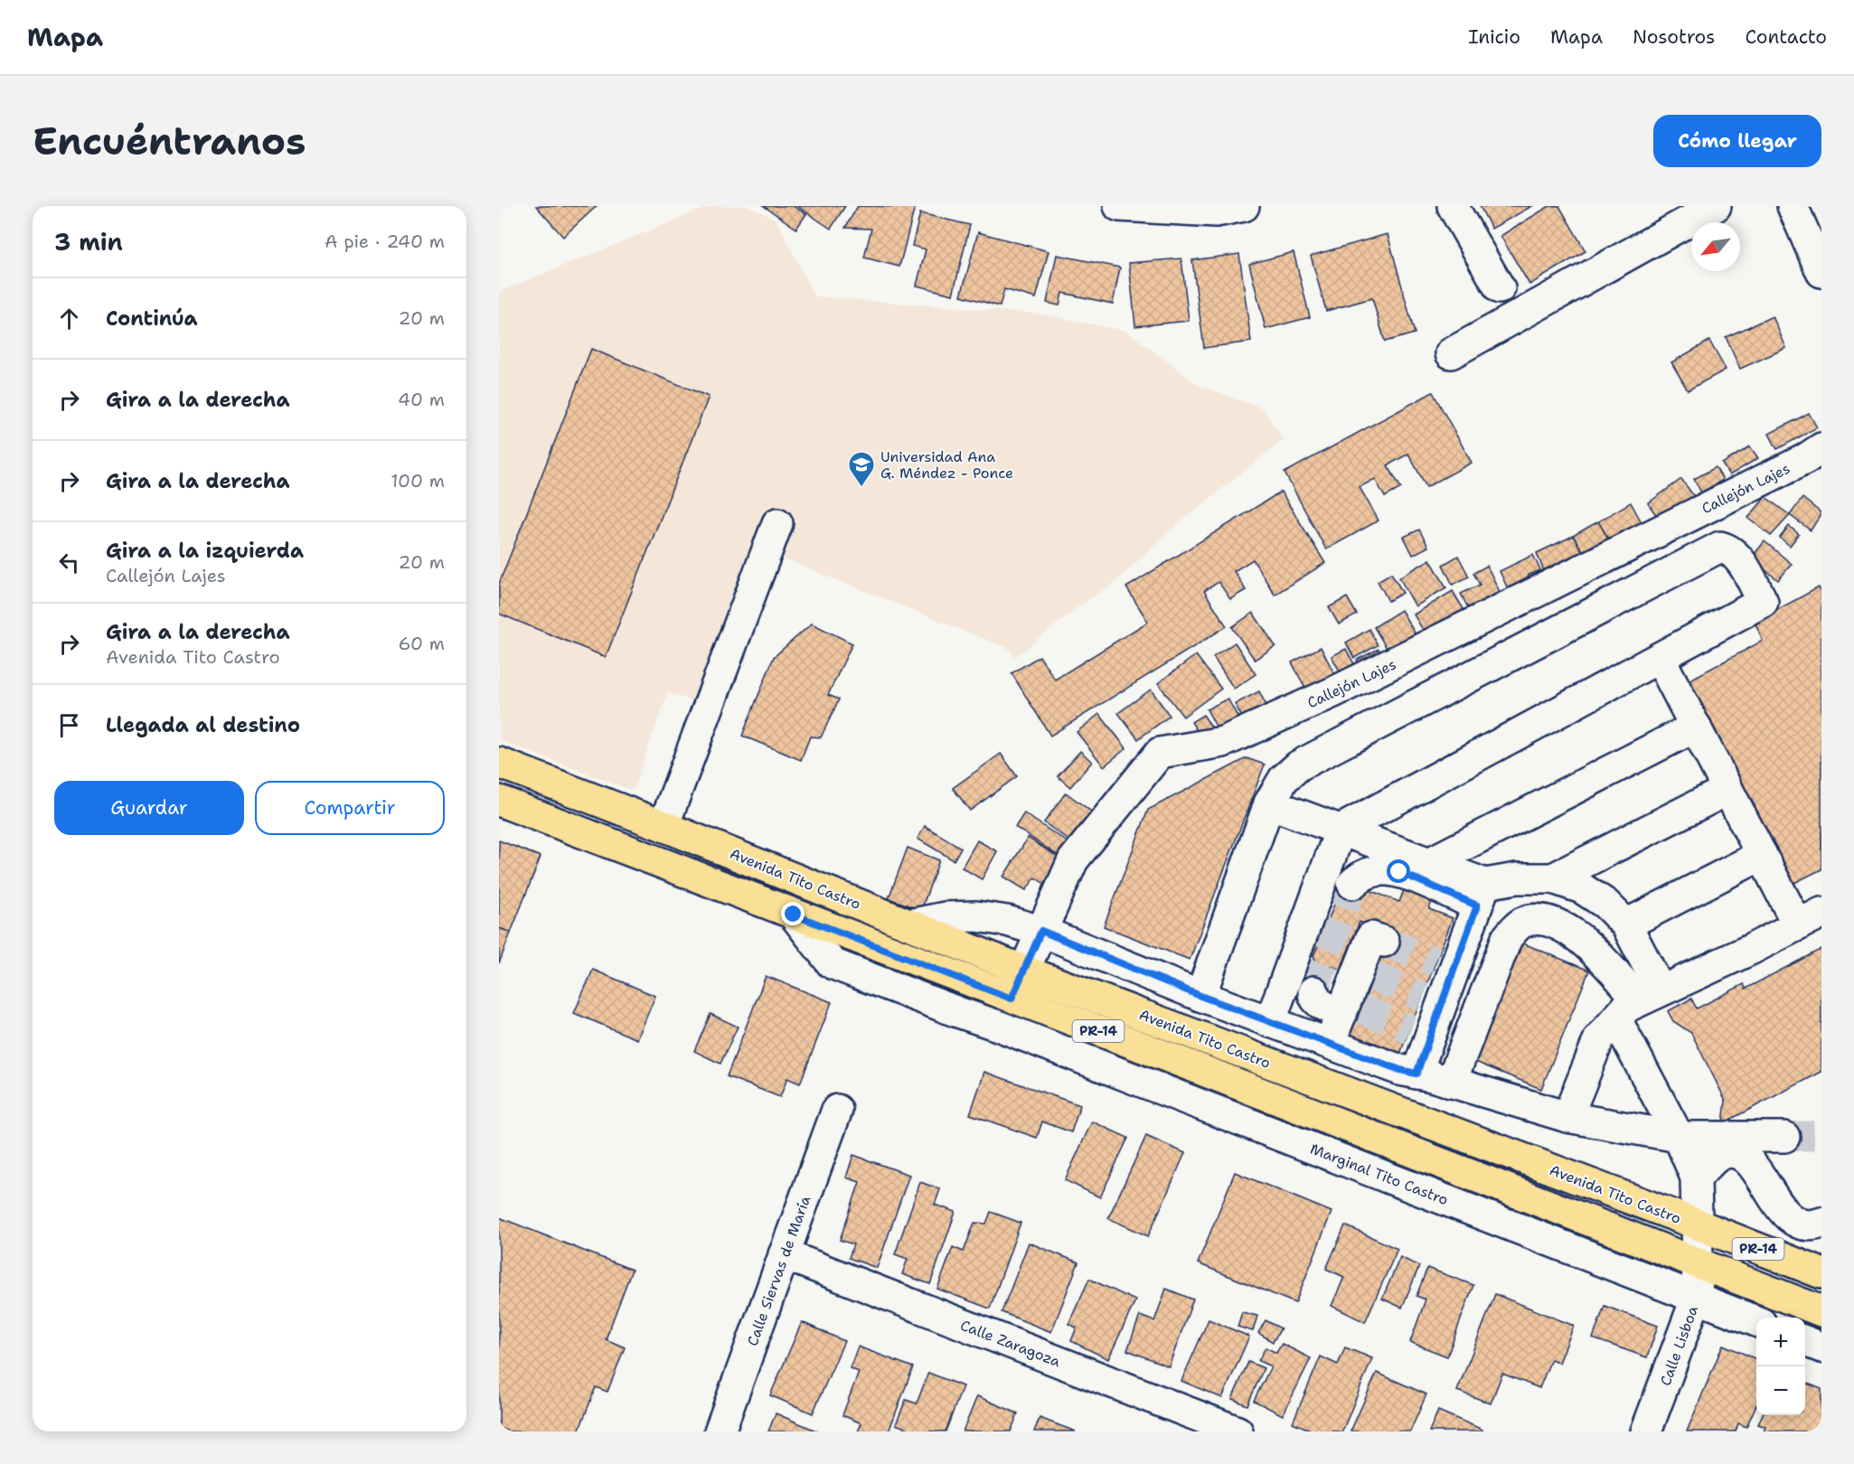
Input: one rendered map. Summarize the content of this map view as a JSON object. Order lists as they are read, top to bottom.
{
  "streets": {
    "main road": ["Avenida Tito Castro", "PR-14"],
    "street": [
      "Callejón Lajes",
      "Marginal Tito Castro",
      "Calle Siervas de María",
      "Calle Zaragoza",
      "Calle Lisboa"
    ]
  },
  "crossings": [
    ["Callejón Lajes", "Avenida Tito Castro"],
    ["Callejón Lajes", "Marginal Tito Castro"],
    ["Avenida Tito Castro", "Marginal Tito Castro"],
    ["Avenida Tito Castro", "Calle Lisboa"],
    ["Marginal Tito Castro", "Calle Lisboa"],
    ["Calle Siervas de María", "Calle Zaragoza"]
  ],
  "places": {
    "school or university": ["Universidad Ana G. Méndez - Ponce"]
  },
  "north": "bottom left",
  "page": {
    "header": "Mapa",
    "nav": [
      "Inicio",
      "Mapa",
      "Nosotros",
      "Contacto"
    ],
    "buttons": [
      "Cómo llegar",
      ["Guardar", "Compartir"]
    ],
    "title": "Encuéntranos",
    "heading": ["3 min", "A pie · 240 m"],
    "list": [
      ["Continúa", "20 m"],
      ["Gira a la derecha", "40 m"],
      ["Gira a la derecha", "100 m"],
      ["Gira a la izquierda", "Callejón Lajes", "20 m"],
      ["Gira a la derecha", "Avenida Tito Castro", "60 m"],
      "Llegada al destino"
    ],
    "map_buttons": ["+", "−"]
  }
}
